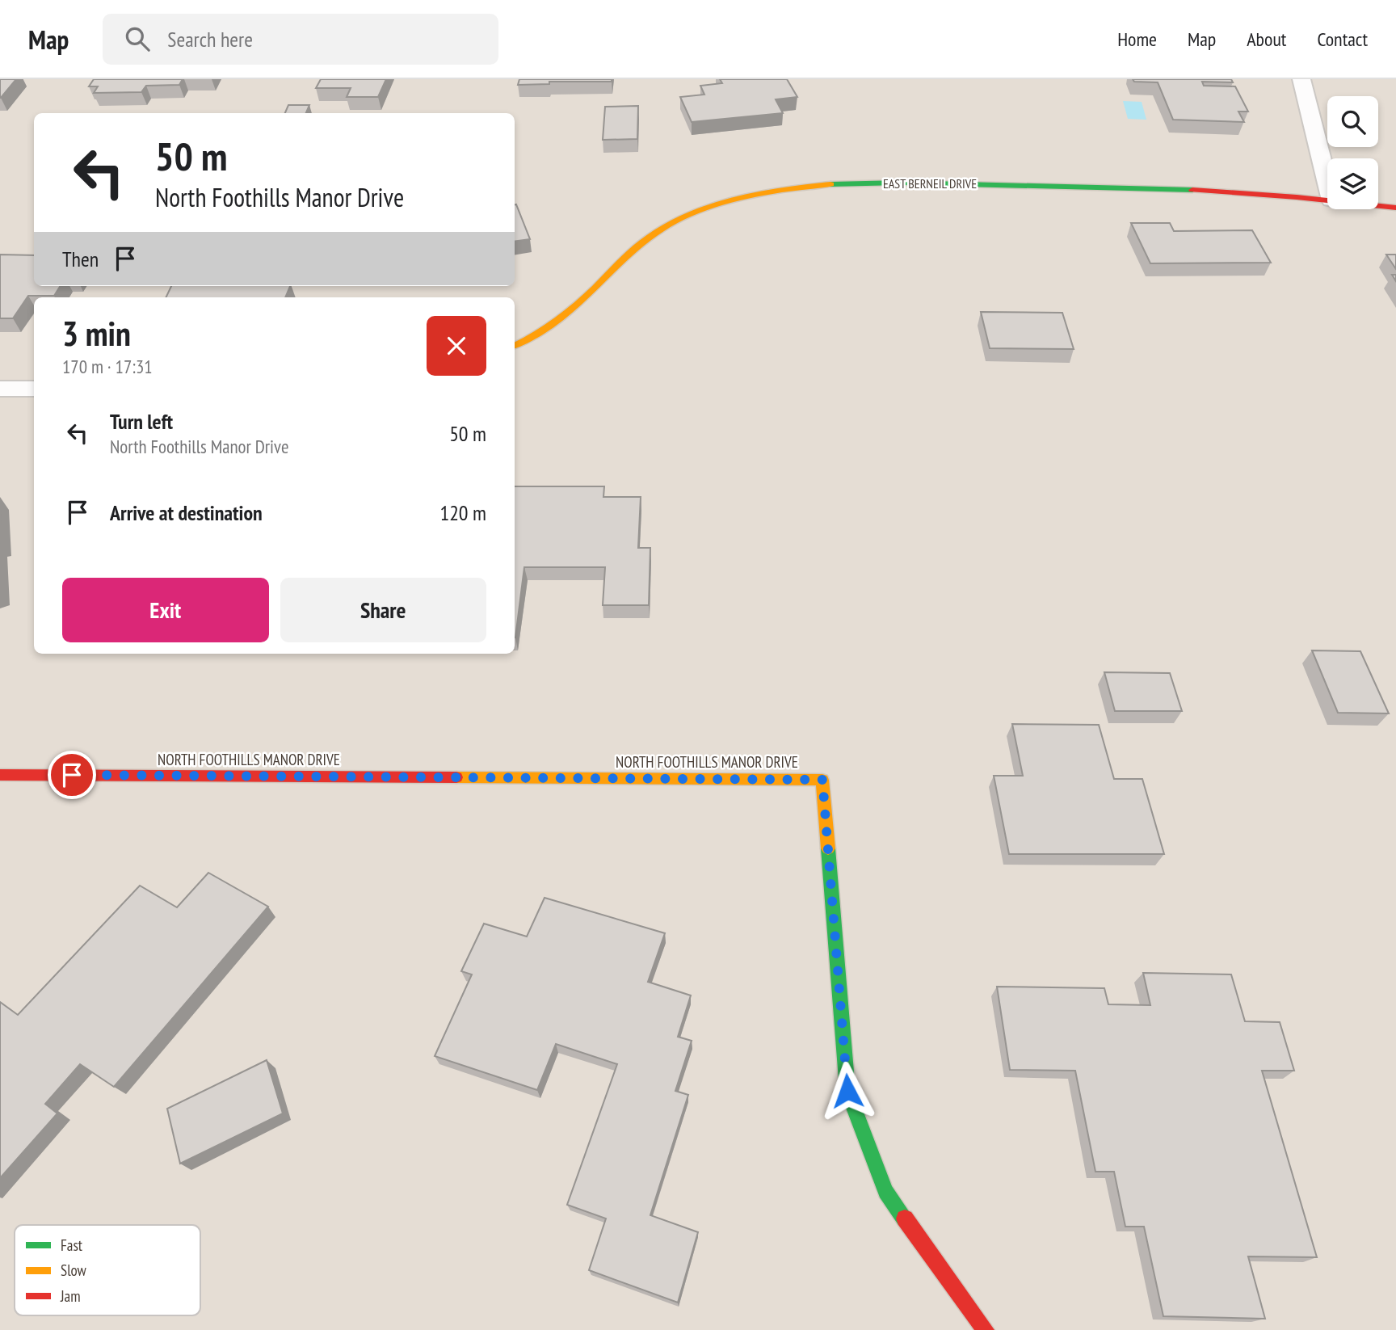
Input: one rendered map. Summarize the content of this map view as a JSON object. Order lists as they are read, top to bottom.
{
  "streets": {
    "street": ["EAST BERNEIL DRIVE", "NORTH FOOTHILLS MANOR DRIVE"]
  },
  "legend": ["Fast", "Slow", "Jam"],
  "page": {
    "header": "Map",
    "search": "Search here",
    "nav": [
      "Home",
      "Map",
      "About",
      "Contact"
    ],
    "turn": ["50 m", "North Foothills Manor Drive"],
    "then": "Then",
    "heading": ["3 min", "170 m · 17:31"],
    "list": [
      {
        "name": "Turn left",
        "note": "North Foothills Manor Drive",
        "value": "50 m"
      },
      {
        "name": "Arrive at destination",
        "value": "120 m"
      }
    ],
    "buttons": ["Exit", "Share"]
  }
}
